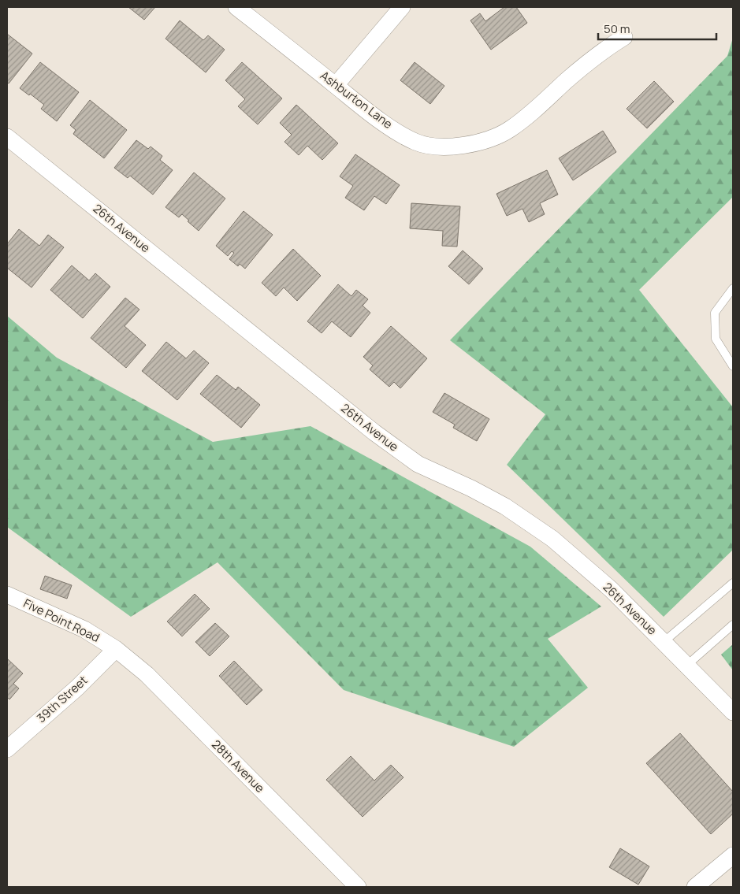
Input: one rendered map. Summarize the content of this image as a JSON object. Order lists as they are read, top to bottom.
{
  "streets": {
    "street": [
      "Ashburton Lane",
      "26th Avenue",
      "Five Point Road",
      "39th Street",
      "28th Avenue"
    ]
  },
  "crossings": [
    ["Five Point Road", "39th Street"],
    ["Five Point Road", "28th Avenue"],
    ["39th Street", "28th Avenue"]
  ],
  "scale_bar": "50 m"
}
